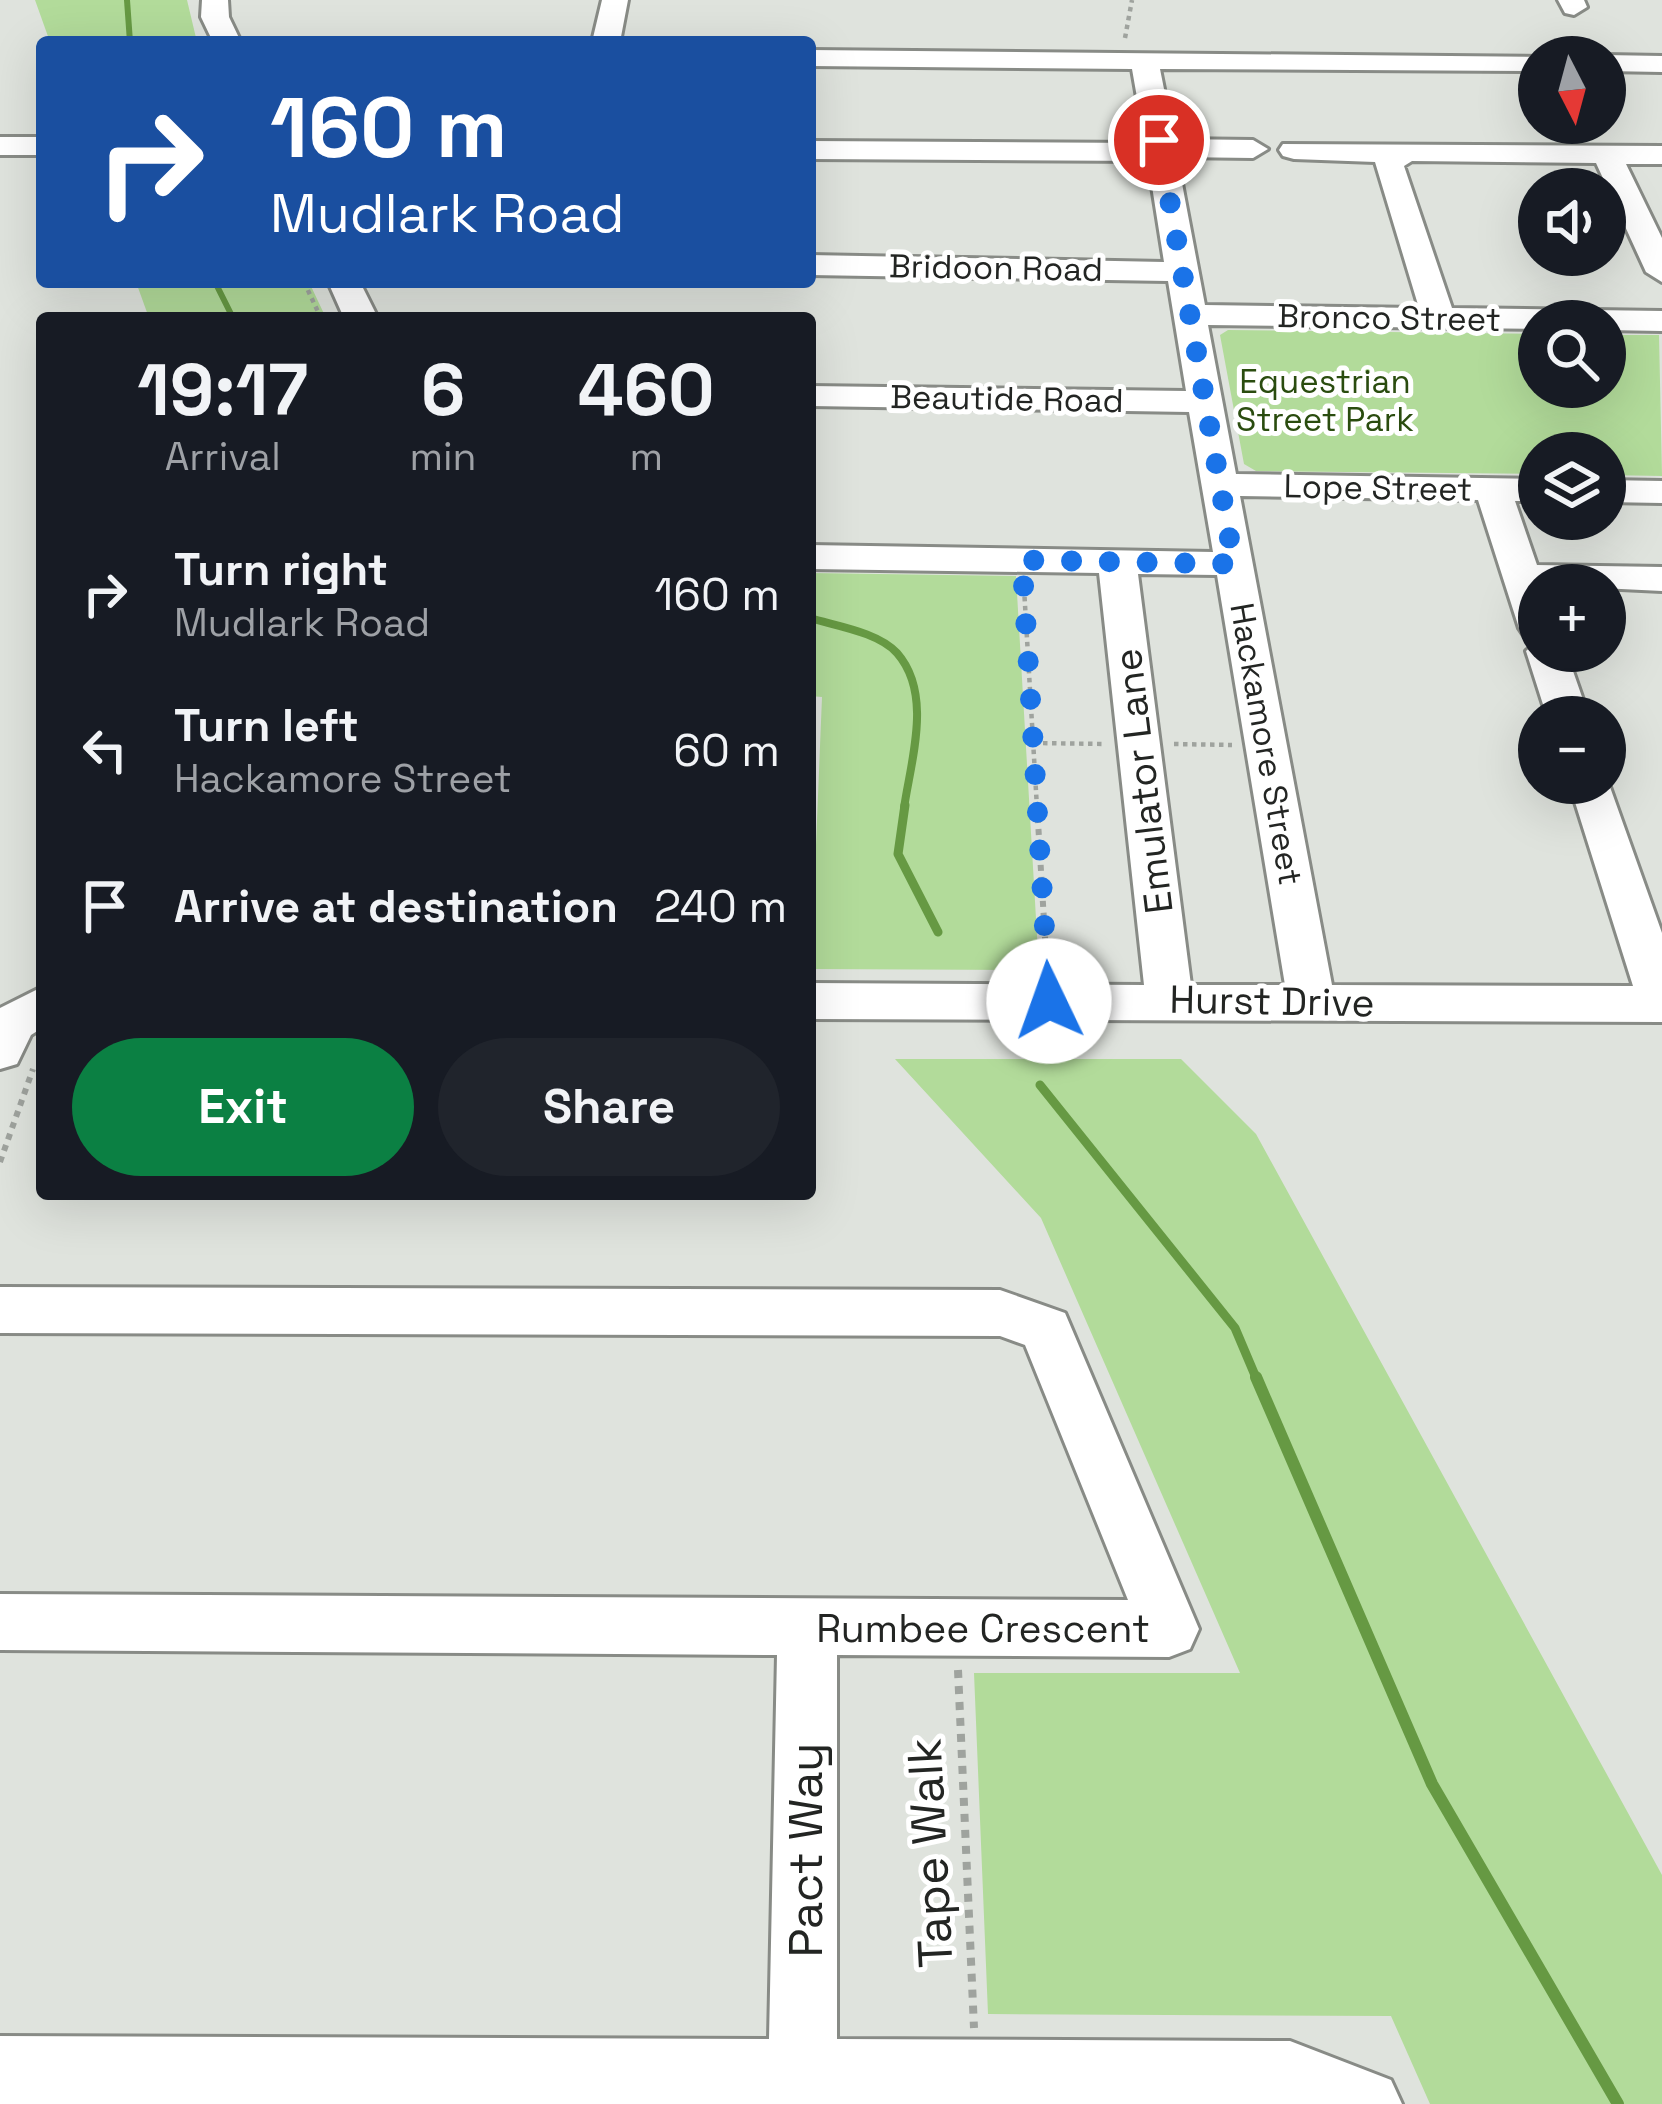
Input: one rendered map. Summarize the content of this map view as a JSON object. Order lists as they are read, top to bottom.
{
  "streets": {
    "street": [
      "Bridoon Road",
      "Bronco Street",
      "Beautide Road",
      "Lope Street",
      "Hackamore Street",
      "Emulator Lane",
      "Hurst Drive",
      "Rumbee Crescent",
      "Pact Way"
    ],
    "path": ["Tape Walk"]
  },
  "crossings": [
    ["Bridoon Road", "Hackamore Street"],
    ["Bronco Street", "Hackamore Street"],
    ["Beautide Road", "Hackamore Street"],
    ["Lope Street", "Hackamore Street"],
    ["Hackamore Street", "Hurst Drive"],
    ["Emulator Lane", "Hurst Drive"],
    ["Rumbee Crescent", "Pact Way"],
    ["Rumbee Crescent", "Tape Walk"]
  ],
  "parks": ["Equestrian Street Park"],
  "north": "bottom",
  "page": {
    "map_buttons": ["+", "−"],
    "turn": ["160 m", "Mudlark Road"],
    "eta": [
      "19:17",
      "Arrival",
      "6",
      "min",
      "460",
      "m"
    ],
    "list": [
      {
        "name": "Turn right",
        "note": "Mudlark Road",
        "value": "160 m"
      },
      {
        "name": "Turn left",
        "note": "Hackamore Street",
        "value": "60 m"
      },
      {
        "name": "Arrive at destination",
        "value": "240 m"
      }
    ],
    "buttons": ["Exit", "Share"]
  }
}
